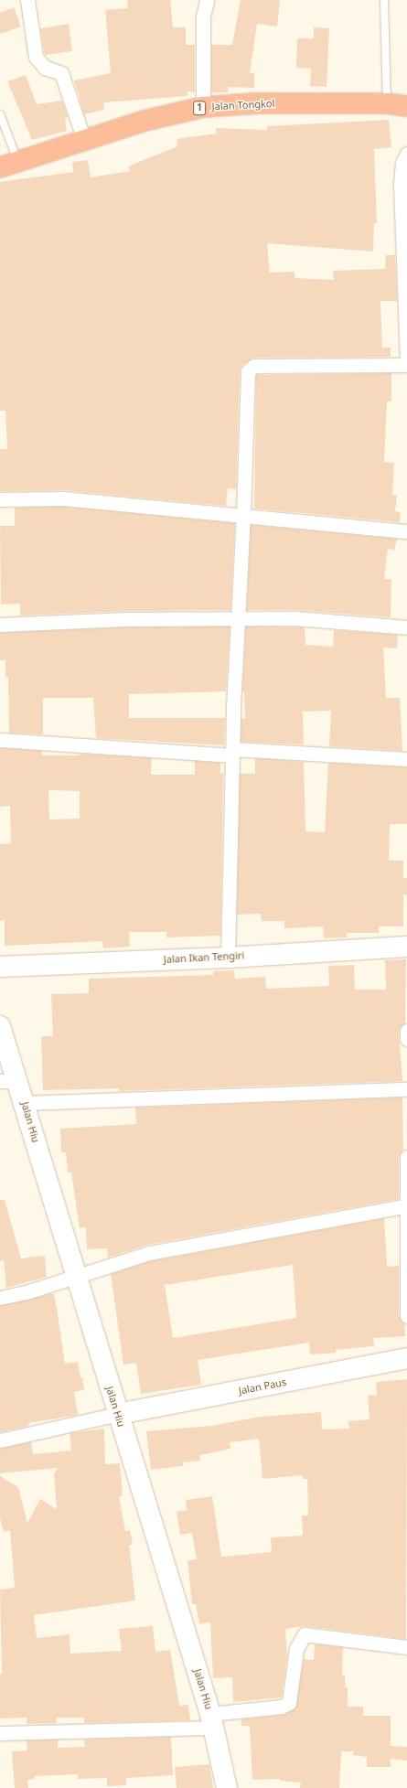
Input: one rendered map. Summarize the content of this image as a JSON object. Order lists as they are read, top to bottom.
{
  "streets": {
    "highway": ["Jalan Tongkol", "1"],
    "street": ["Jalan Ikan Tengiri", "Jalan Hiu", "Jalan Paus"]
  },
  "crossings": [
    ["Jalan Hiu", "Jalan Paus"]
  ]
}
